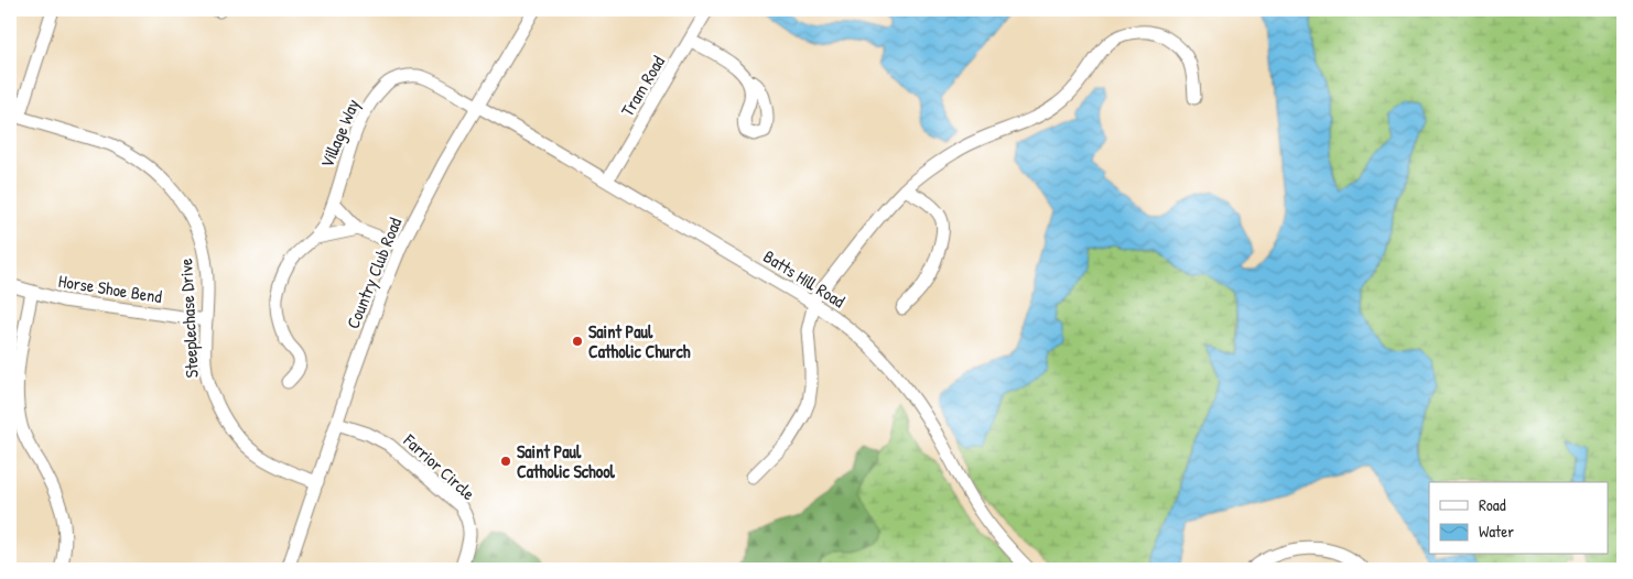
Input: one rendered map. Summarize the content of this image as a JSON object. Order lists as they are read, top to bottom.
{
  "streets": {
    "street": [
      "Tram Road",
      "Village Way",
      "Country Club Road",
      "Batts Hill Road",
      "Horse Shoe Bend",
      "Steeplechase Drive",
      "Farrior Circle"
    ]
  },
  "crossings": [
    ["Tram Road", "Batts Hill Road"],
    ["Village Way", "Country Club Road"],
    ["Village Way", "Batts Hill Road"],
    ["Country Club Road", "Batts Hill Road"],
    ["Country Club Road", "Steeplechase Drive"],
    ["Country Club Road", "Farrior Circle"],
    ["Horse Shoe Bend", "Steeplechase Drive"]
  ],
  "places": ["Saint Paul Catholic Church", "Saint Paul Catholic School"],
  "legend": ["Road", "Water"]
}
